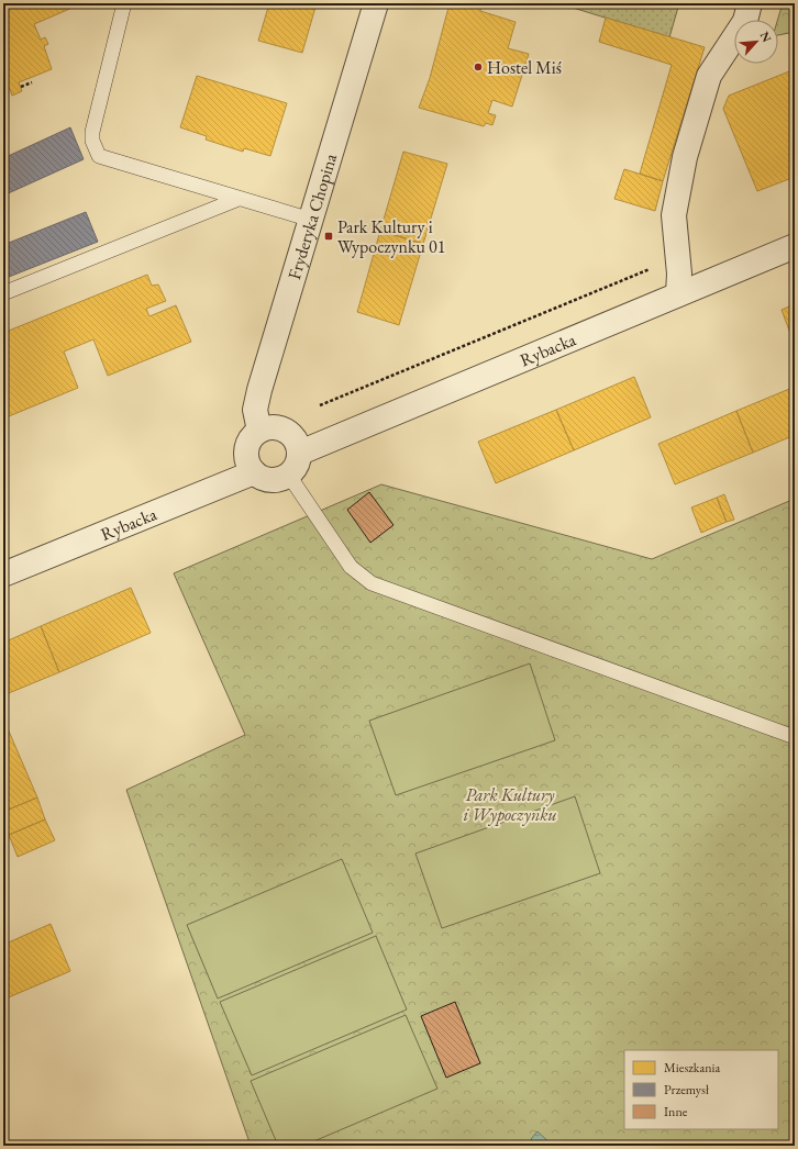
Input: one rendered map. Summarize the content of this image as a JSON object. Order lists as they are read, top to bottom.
{
  "streets": {
    "street": ["Fryderyka Chopina", "Rybacka"]
  },
  "crossings": [
    ["Fryderyka Chopina", "Rybacka"]
  ],
  "parks": ["Park Kultury i Wypoczynku"],
  "places": {
    "other": ["Hostel Miś"],
    "transit": ["Park Kultury i Wypoczynku 01"]
  },
  "legend": ["Mieszkania", "Przemysł", "Inne"],
  "north": "top right"
}
